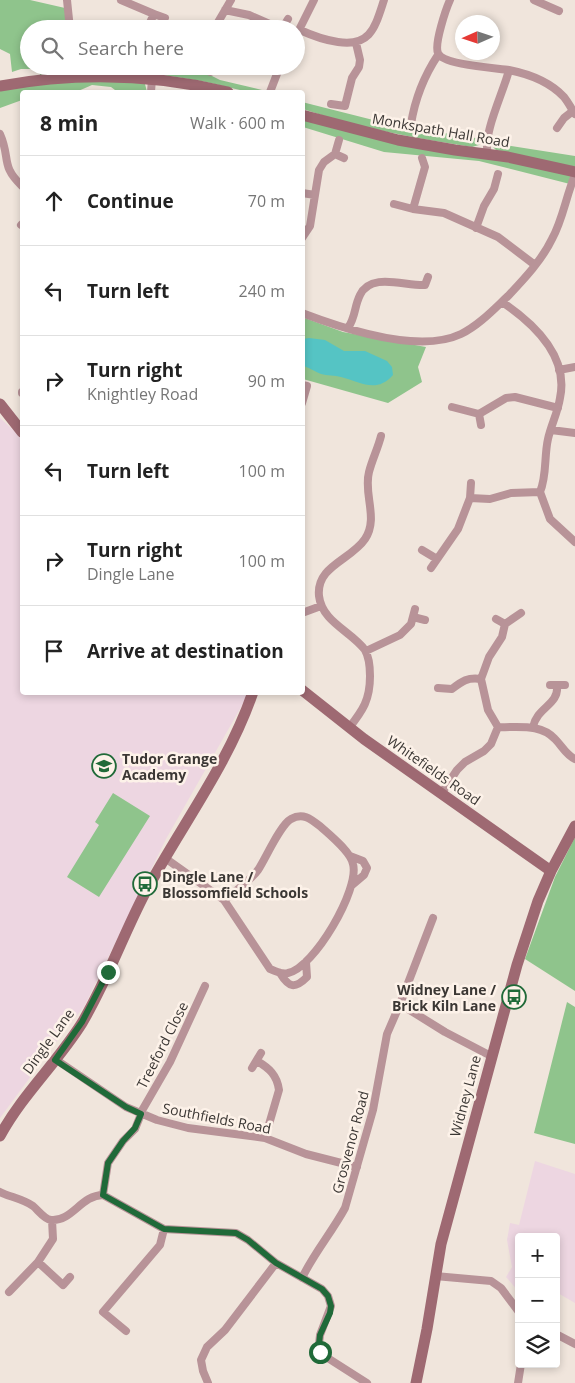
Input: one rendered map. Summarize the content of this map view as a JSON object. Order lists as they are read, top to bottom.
{
  "streets": {
    "street": [
      "Monkspath Hall Road",
      "Whitefields Road",
      "Dingle Lane",
      "Treeford Close",
      "Widney Lane",
      "Southfields Road",
      "Grosvenor Road"
    ]
  },
  "crossings": [
    ["Whitefields Road", "Widney Lane"],
    ["Dingle Lane", "Southfields Road"],
    ["Treeford Close", "Southfields Road"],
    ["Southfields Road", "Grosvenor Road"]
  ],
  "places": {
    "school or university": ["Tudor Grange Academy"],
    "bus stop": ["Dingle Lane / Blossomfield Schools", "Widney Lane / Brick Kiln Lane"]
  },
  "north": "left",
  "page": {
    "search": "Search here",
    "heading": ["8 min", "Walk · 600 m"],
    "list": [
      ["Continue", "70 m"],
      ["Turn left", "240 m"],
      ["Turn right", "Knightley Road", "90 m"],
      ["Turn left", "100 m"],
      ["Turn right", "Dingle Lane", "100 m"],
      "Arrive at destination"
    ],
    "map_buttons": ["+", "−"]
  }
}
